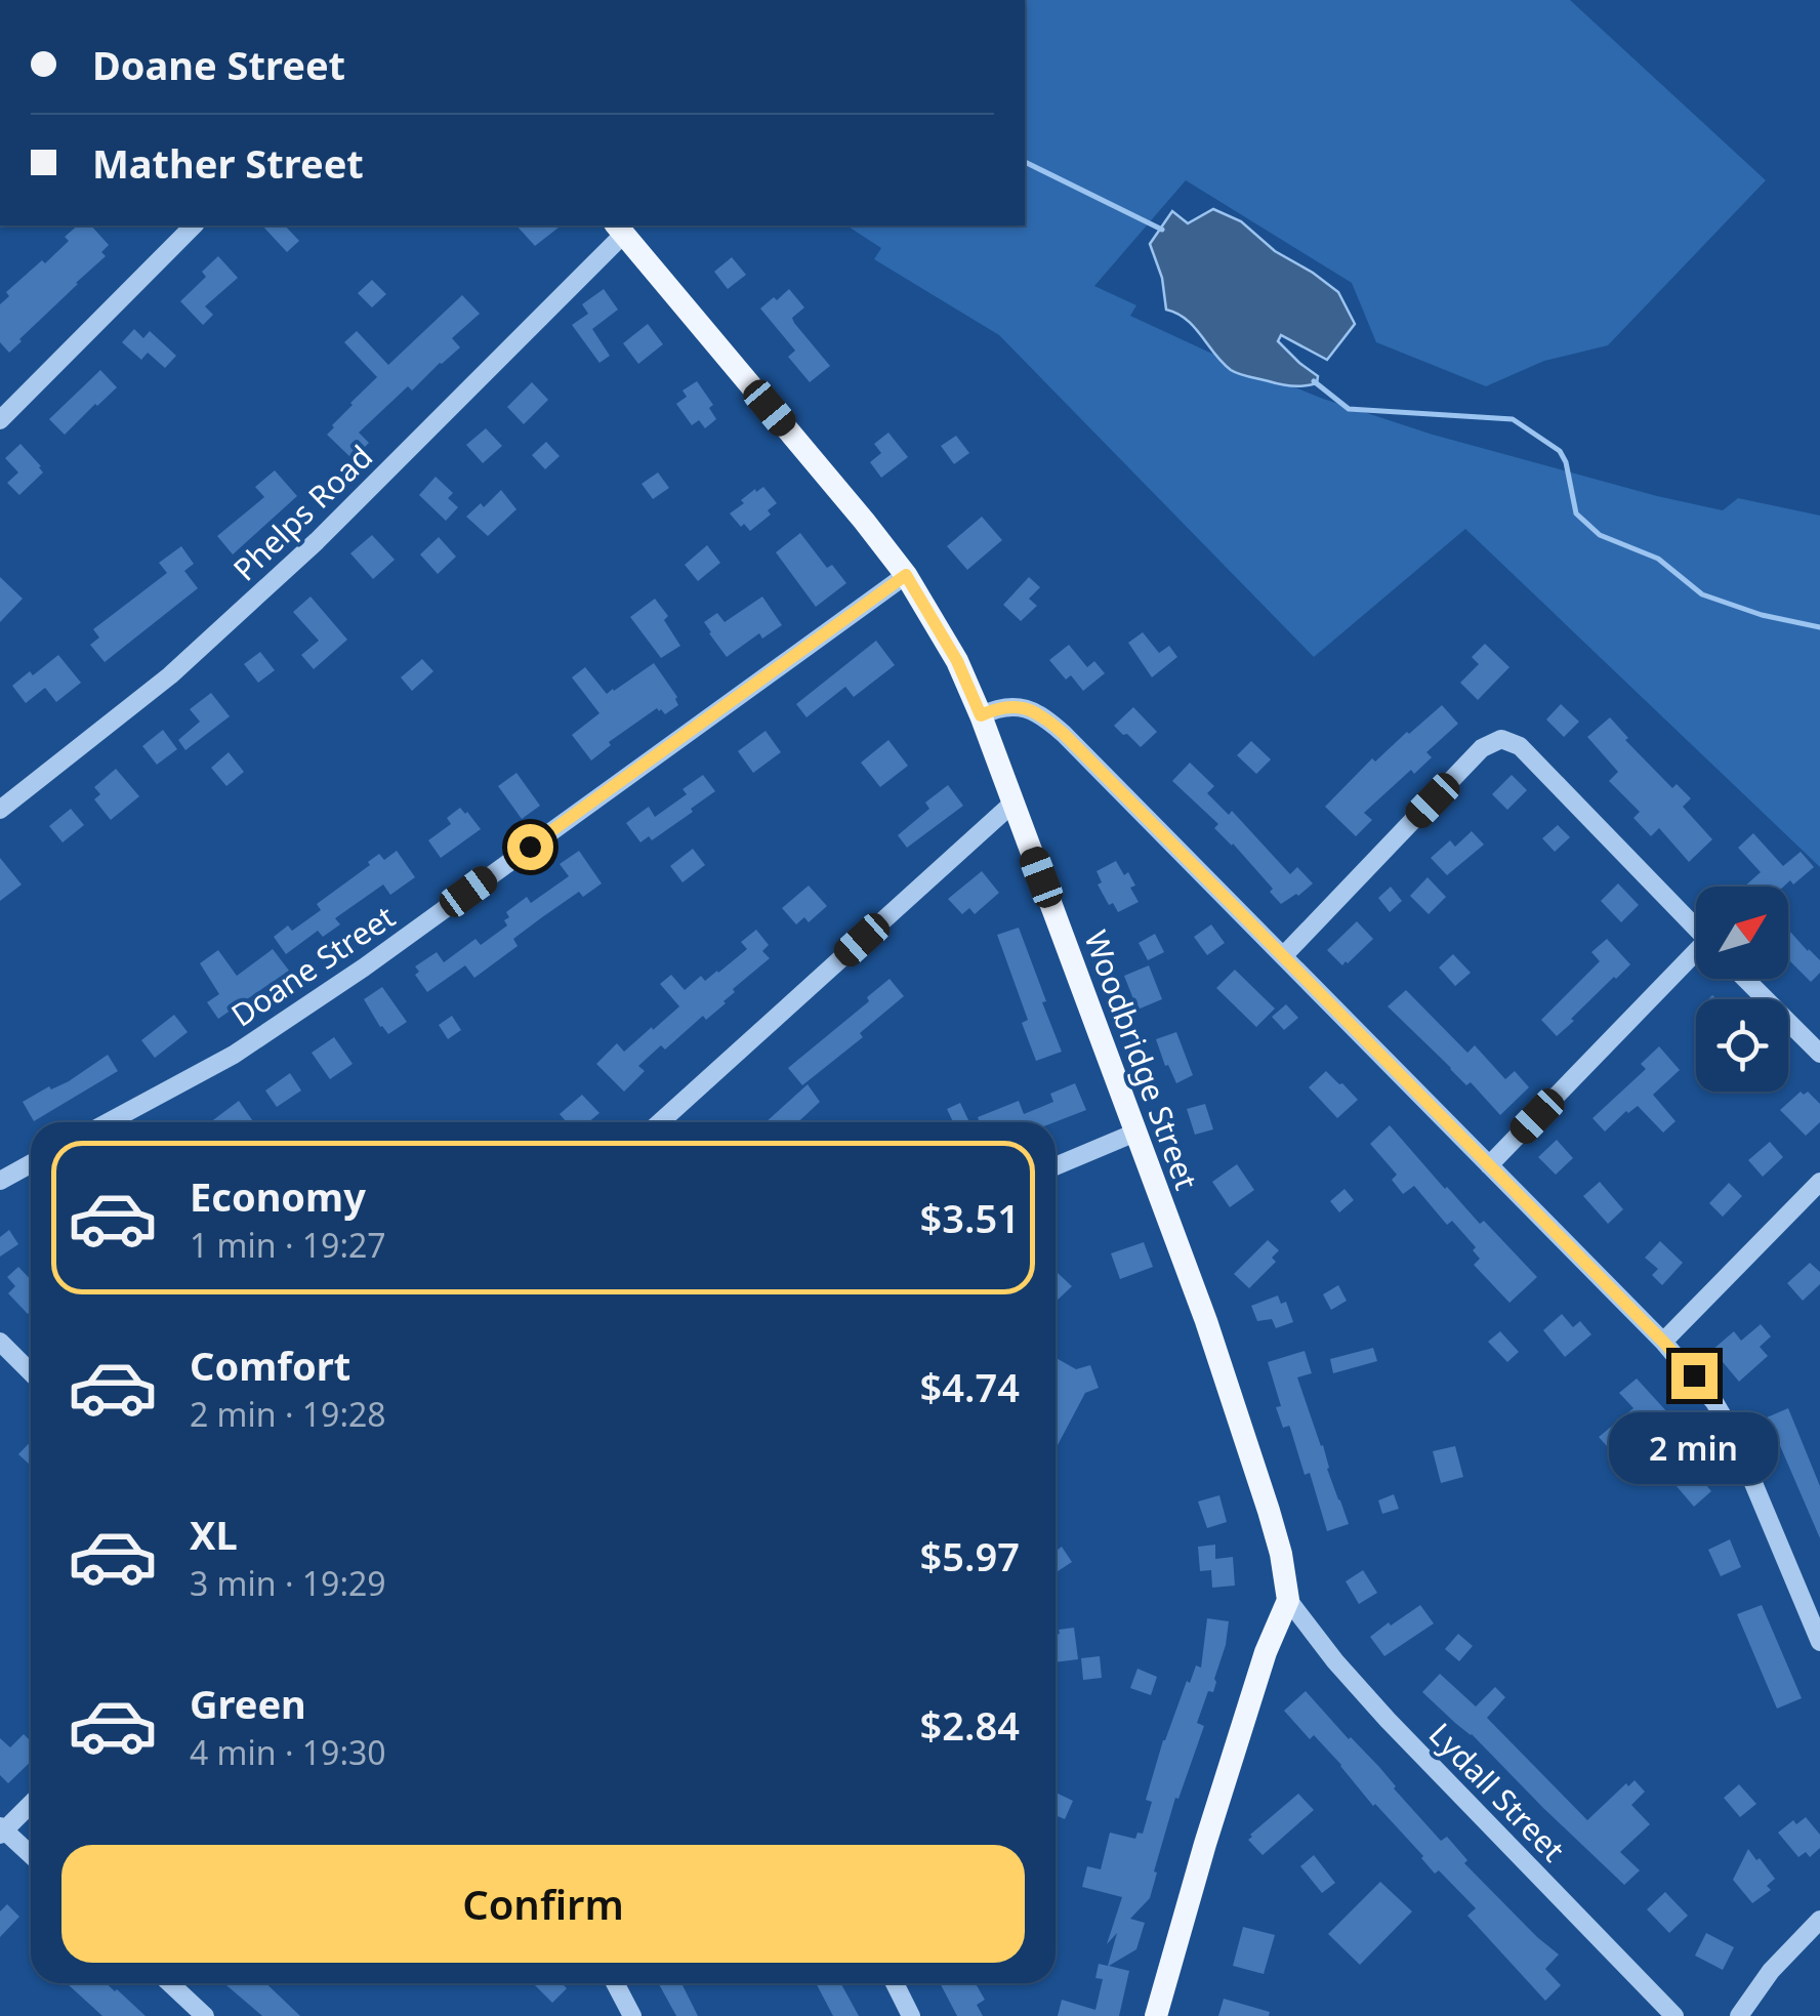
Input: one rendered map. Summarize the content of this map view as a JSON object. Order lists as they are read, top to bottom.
{
  "streets": {
    "main road": ["Woodbridge Street"],
    "street": ["Phelps Road", "Doane Street", "Lydall Street"]
  },
  "crossings": [
    ["Phelps Road", "Woodbridge Street"],
    ["Doane Street", "Woodbridge Street"],
    ["Woodbridge Street", "Lydall Street"]
  ],
  "north": "top right",
  "page": {
    "banner": ["Doane Street", "Mather Street"],
    "list": [
      {
        "name": "Economy",
        "note": "1 min · 19:27",
        "value": "$3.51"
      },
      {
        "name": "Comfort",
        "note": "2 min · 19:28",
        "value": "$4.74"
      },
      {
        "name": "XL",
        "note": "3 min · 19:29",
        "value": "$5.97"
      },
      {
        "name": "Green",
        "note": "4 min · 19:30",
        "value": "$2.84"
      }
    ],
    "bubble": "2 min",
    "buttons": "Confirm"
  }
}
